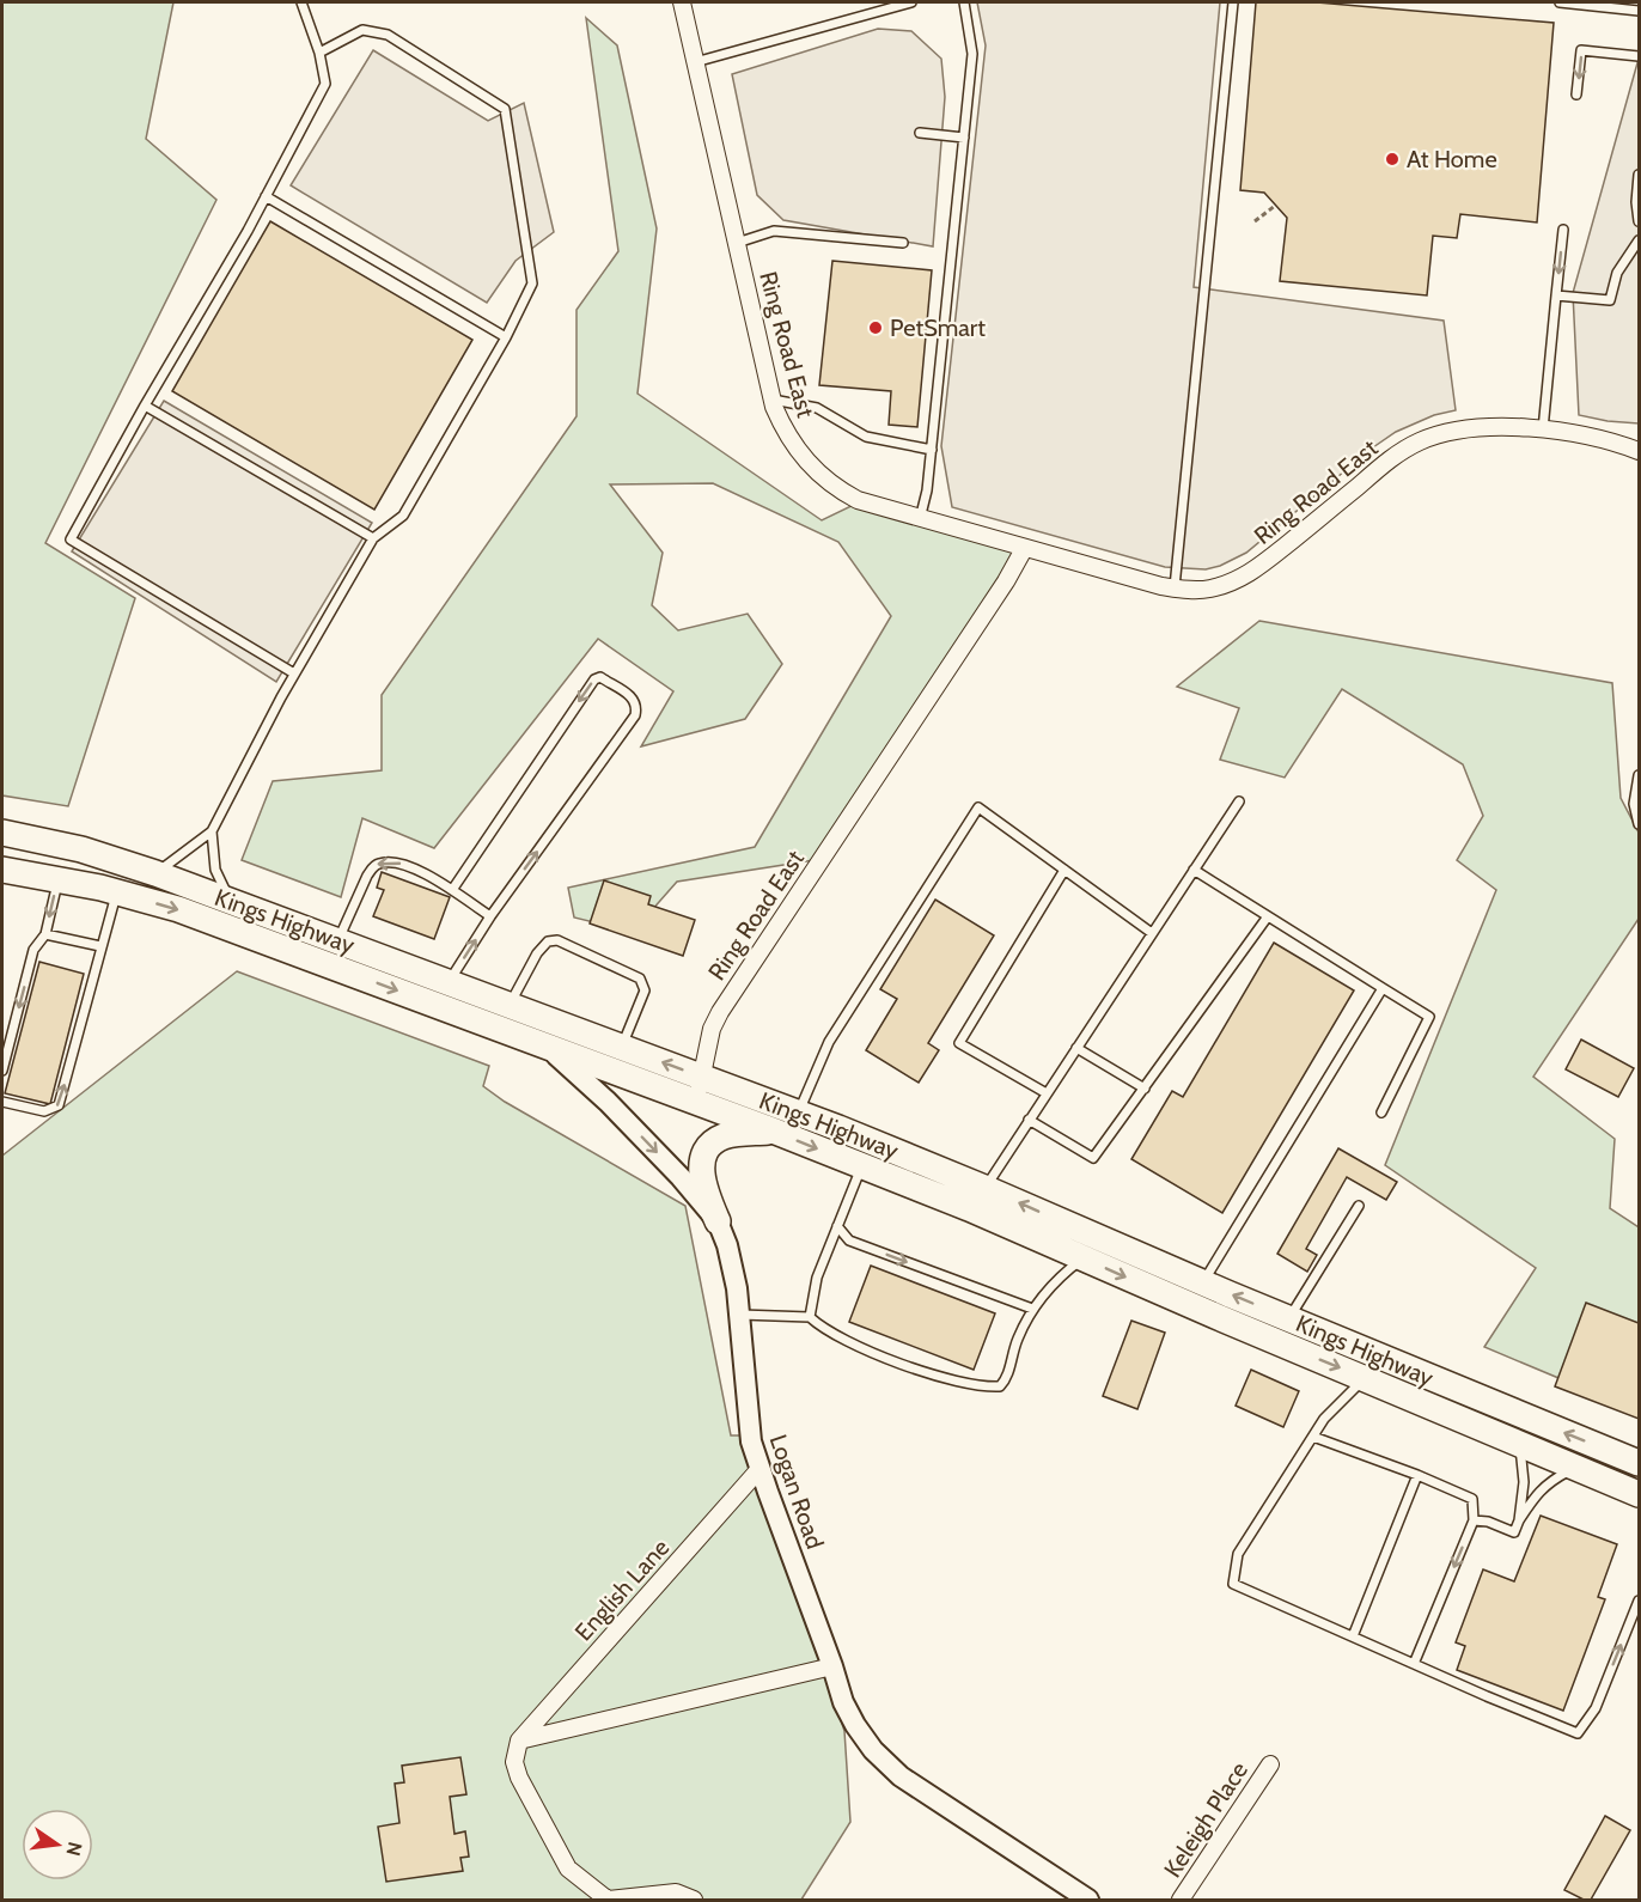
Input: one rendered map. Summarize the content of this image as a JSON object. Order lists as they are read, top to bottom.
{
  "streets": {
    "main road": ["Kings Highway"],
    "street": [
      "Ring Road East",
      "Logan Road",
      "English Lane",
      "Keleigh Place"
    ]
  },
  "crossings": [
    ["Ring Road East", "Kings Highway"],
    ["Kings Highway", "Logan Road"],
    ["Logan Road", "English Lane"]
  ],
  "places": ["At Home", "PetSmart"],
  "north": "right"
}
